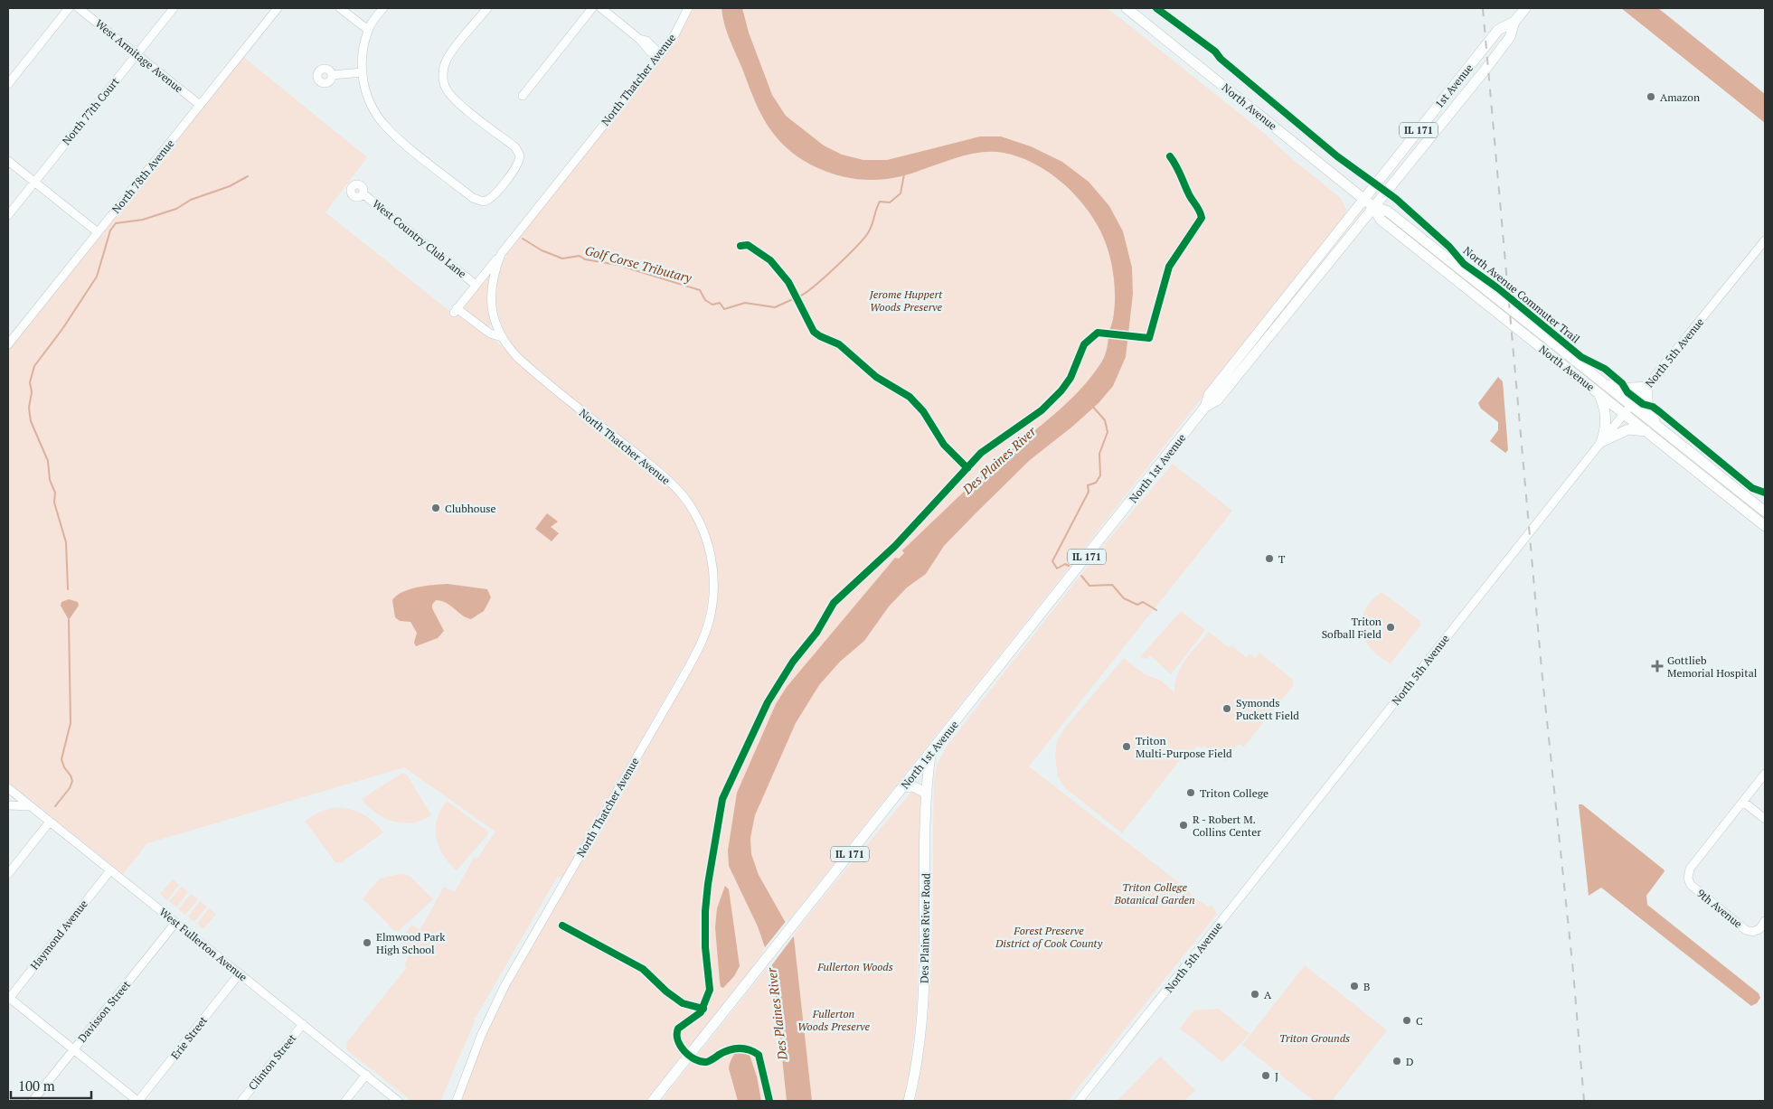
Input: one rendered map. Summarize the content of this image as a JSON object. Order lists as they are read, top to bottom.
{
  "streets": {
    "main road": [
      "1st Avenue",
      "North Avenue",
      "IL 171",
      "North 1st Avenue",
      "Des Plaines River Road"
    ],
    "street": [
      "West Armitage Avenue",
      "North Thatcher Avenue",
      "North 77th Court",
      "North 78th Avenue",
      "West Country Club Lane",
      "North 5th Avenue",
      "9th Avenue",
      "Haymond Avenue",
      "West Fullerton Avenue",
      "Davisson Street",
      "Erie Street",
      "Clinton Street"
    ],
    "cycle path": ["North Avenue Commuter Trail"]
  },
  "crossings": [
    ["West Armitage Avenue", "North 77th Court"],
    ["West Armitage Avenue", "North 78th Avenue"],
    ["1st Avenue", "North Avenue"],
    ["1st Avenue", "North 1st Avenue"],
    ["North Avenue", "North 5th Avenue"],
    ["North Avenue", "North 1st Avenue"],
    ["North 1st Avenue", "Des Plaines River Road"],
    ["Haymond Avenue", "West Fullerton Avenue"],
    ["West Fullerton Avenue", "Davisson Street"],
    ["West Fullerton Avenue", "Erie Street"],
    ["West Fullerton Avenue", "Clinton Street"]
  ],
  "water": ["Golf Corse Tributary", "Des Plaines River"],
  "parks": [
    "Jerome Huppert Woods Preserve",
    "Triton College Botanical Garden",
    "Forest Preserve District of Cook County",
    "Fullerton Woods",
    "Fullerton Woods Preserve",
    "Triton Grounds"
  ],
  "places": {
    "other": [
      "Amazon",
      "Clubhouse",
      "T",
      "Triton Sofball Field",
      "Symonds Puckett Field",
      "Triton Multi-Purpose Field",
      "Triton College",
      "R - Robert M. Collins Center",
      "Elmwood Park High School",
      "B",
      "A",
      "C",
      "D",
      "J"
    ],
    "health": ["Gottlieb Memorial Hospital"]
  },
  "scale_bar": "100 m"
}
